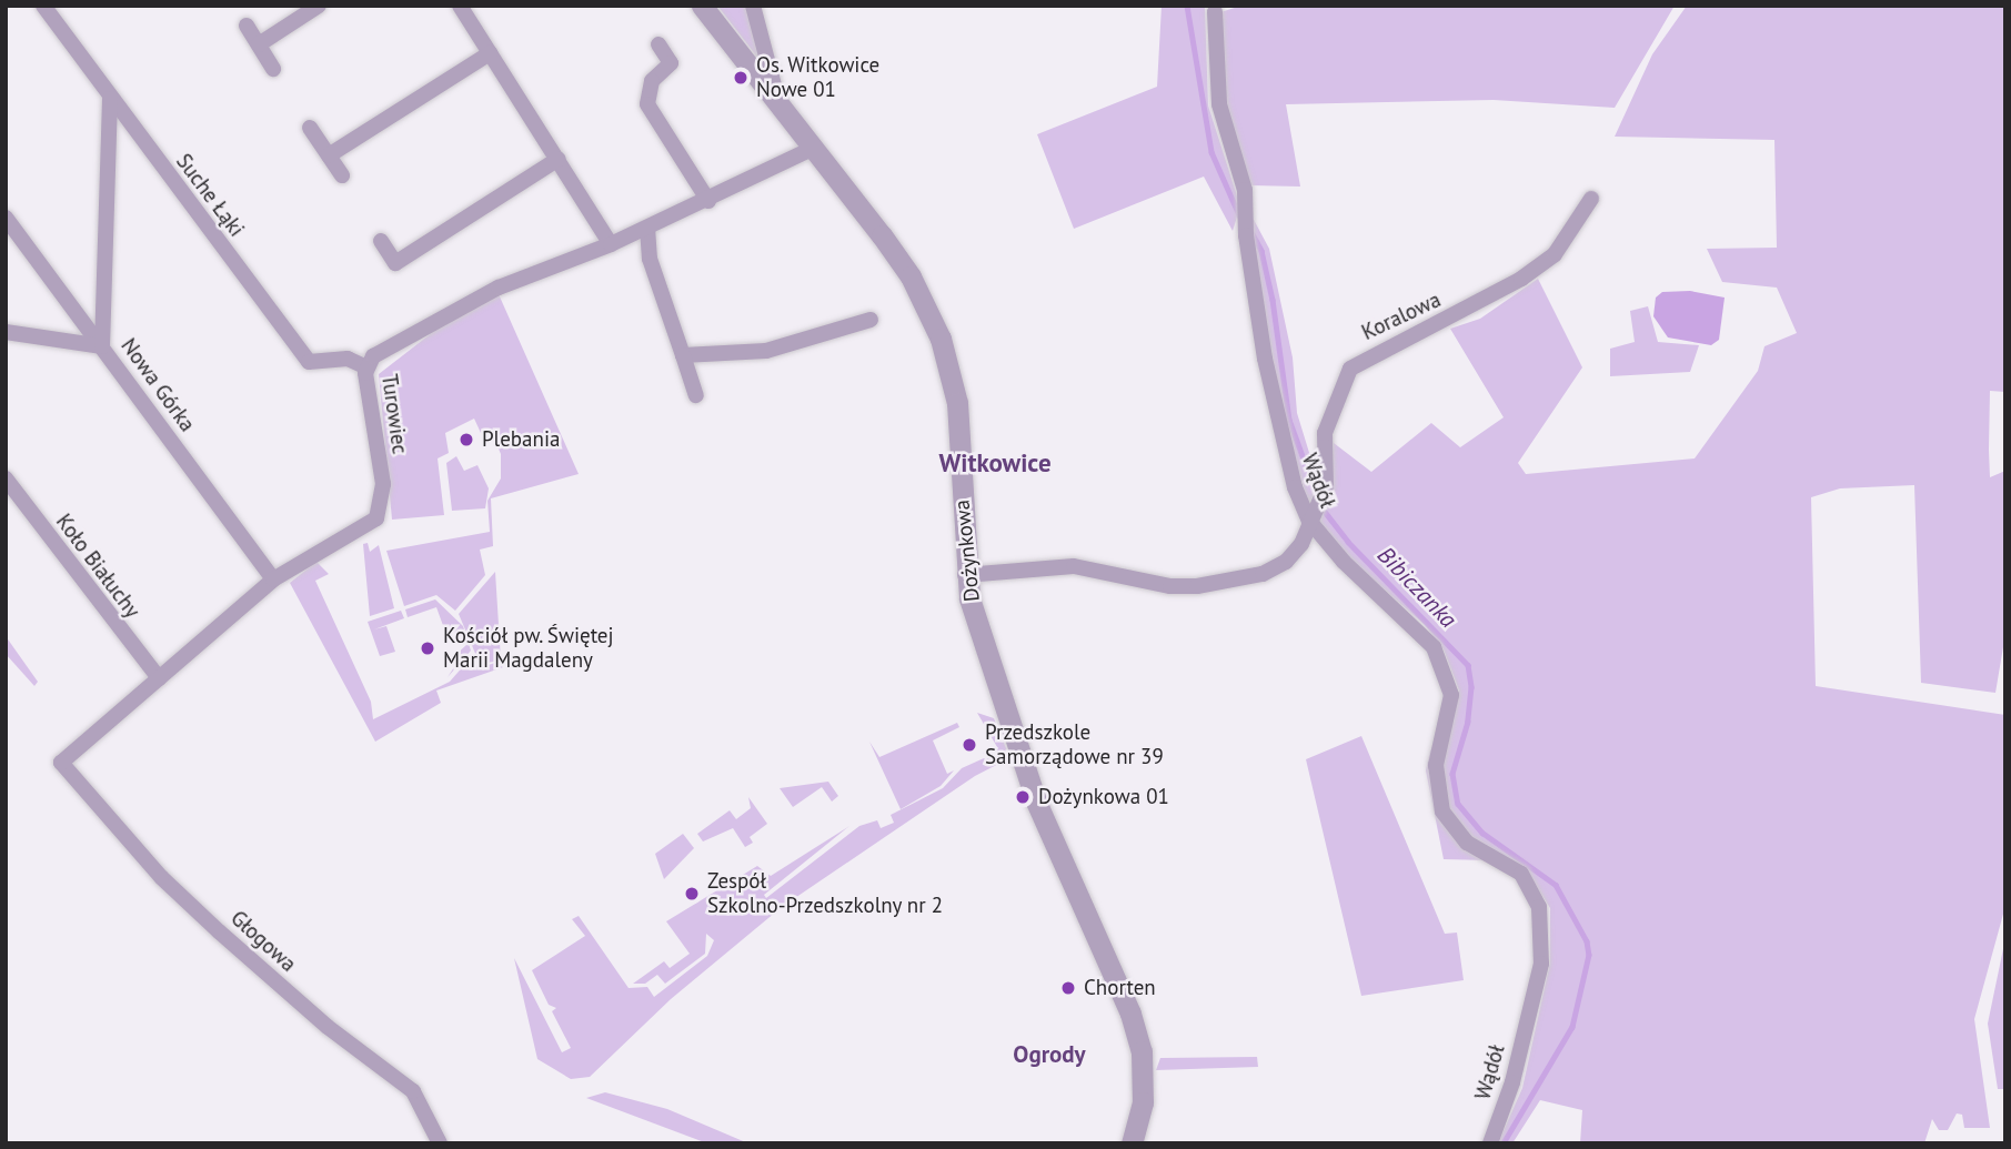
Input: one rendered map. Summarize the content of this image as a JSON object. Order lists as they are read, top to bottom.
{
  "streets": {
    "street": [
      "Suche Łąki",
      "Koralowa",
      "Nowa Górka",
      "Turowiec",
      "Wądół",
      "Dożynkowa",
      "Koło Białuchy",
      "Głogowa"
    ]
  },
  "crossings": [
    ["Suche Łąki", "Turowiec"],
    ["Koralowa", "Wądół"],
    ["Koralowa", "Dożynkowa"],
    ["Nowa Górka", "Turowiec"],
    ["Turowiec", "Dożynkowa"],
    ["Turowiec", "Koło Białuchy"],
    ["Turowiec", "Głogowa"]
  ],
  "districts": ["Witkowice", "Ogrody"],
  "water": ["Bibiczanka"],
  "places": [
    "Os. Witkowice Nowe 01",
    "Plebania",
    "Kościół pw. Świętej Marii Magdaleny",
    "Przedszkole Samorządowe nr 39",
    "Dożynkowa 01",
    "Zespół Szkolno-Przedszkolny nr 2",
    "Chorten"
  ]
}
